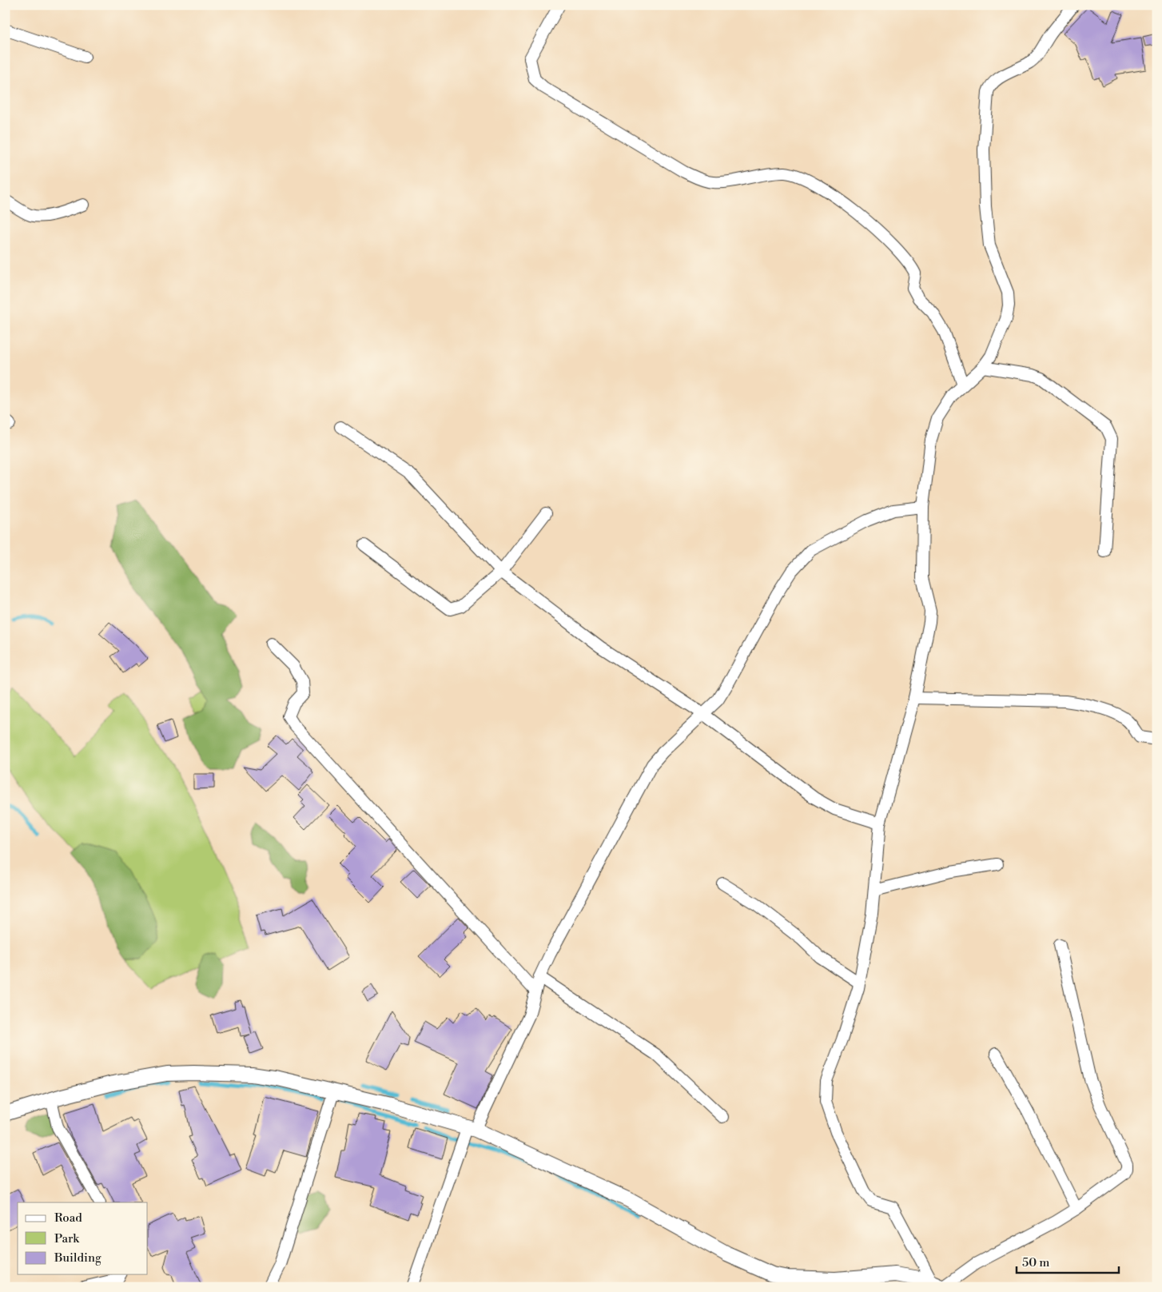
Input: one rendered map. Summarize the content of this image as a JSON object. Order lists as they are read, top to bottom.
{
  "legend": ["Road", "Park", "Building"],
  "scale_bar": "50 m"
}
